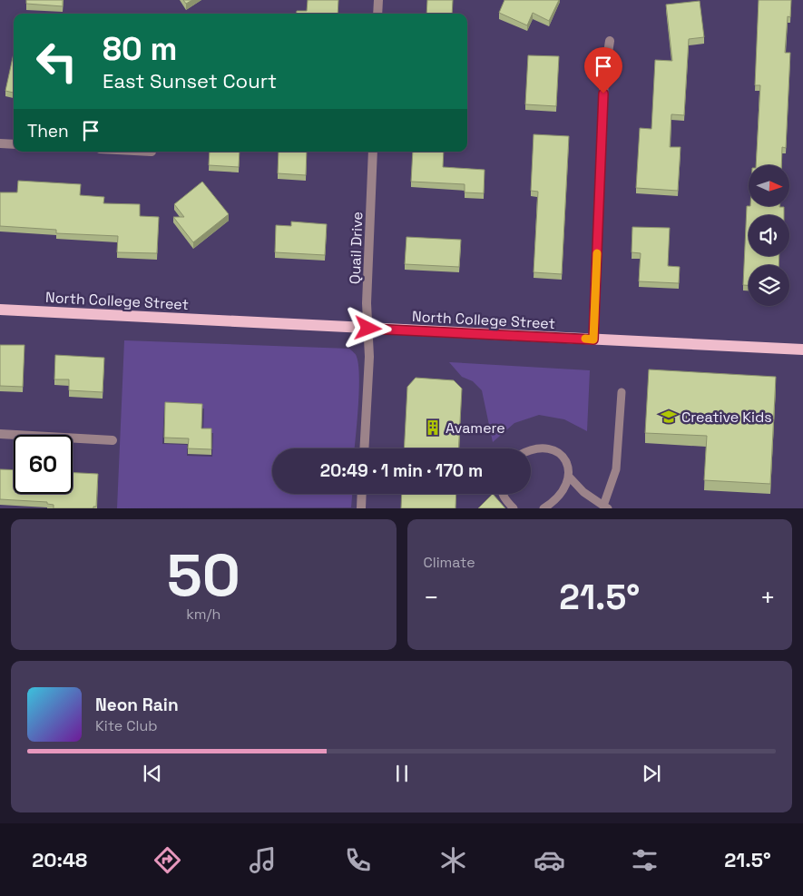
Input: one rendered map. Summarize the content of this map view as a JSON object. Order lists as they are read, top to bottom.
{
  "streets": {
    "main road": ["North College Street"],
    "street": ["Quail Drive"]
  },
  "crossings": [
    ["Quail Drive", "North College Street"]
  ],
  "places": {
    "school or university": ["Creative Kids"],
    "building": ["Avamere"]
  },
  "north": "right",
  "page": {
    "turn": ["80 m", "East Sunset Court"],
    "then": "Then",
    "limit": "60",
    "trip": "20:49 · 1 min · 170 m",
    "tile": [
      ["50", "km/h"],
      "Climate"
    ],
    "heat": ["−", "21.5°", "+"],
    "song": ["Neon Rain", "Kite Club"],
    "tabs": ["20:48", "21.5°"]
  }
}
